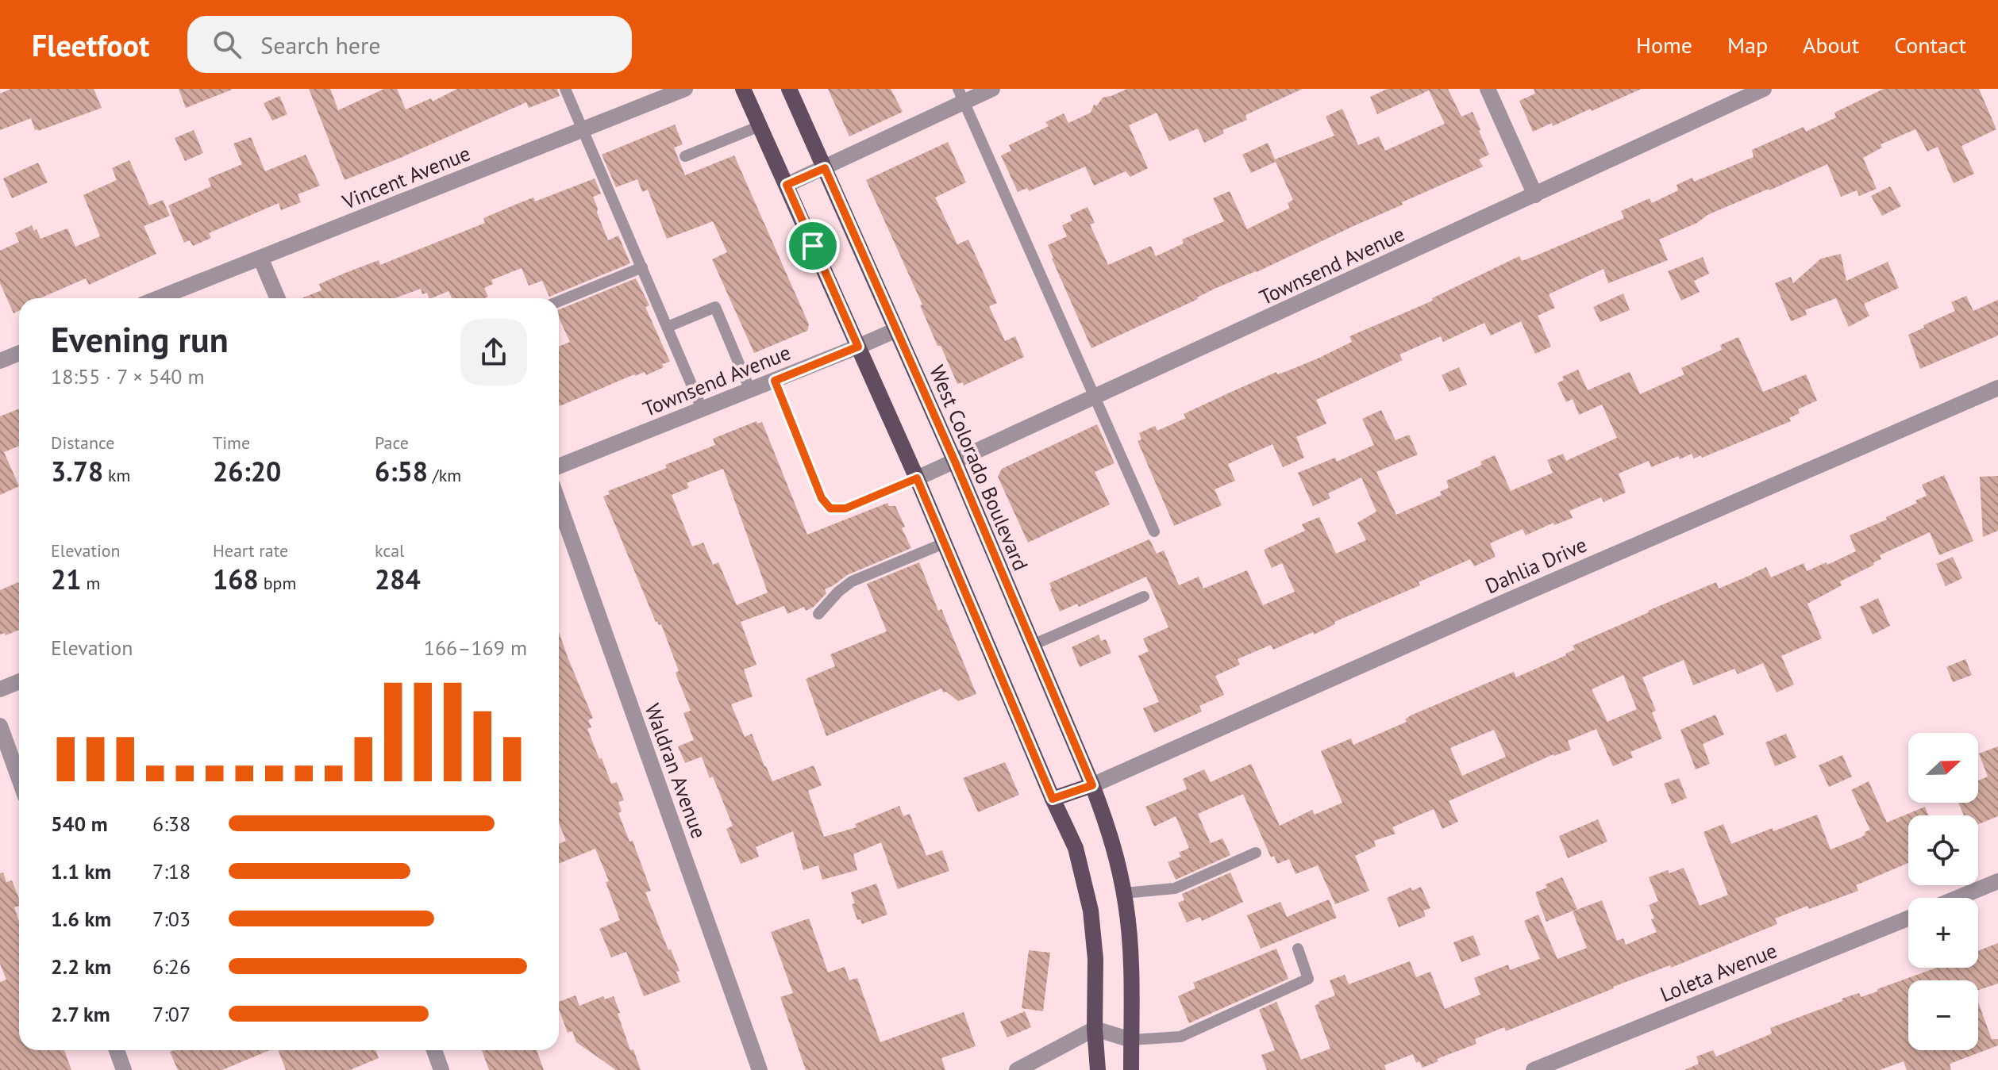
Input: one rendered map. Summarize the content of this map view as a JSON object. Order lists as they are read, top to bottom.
{
  "streets": {
    "main road": ["West Colorado Boulevard"],
    "street": [
      "Vincent Avenue",
      "Townsend Avenue",
      "Dahlia Drive",
      "Waldran Avenue",
      "Loleta Avenue"
    ]
  },
  "crossings": [
    ["Townsend Avenue", "West Colorado Boulevard"],
    ["West Colorado Boulevard", "Dahlia Drive"]
  ],
  "north": "right",
  "page": {
    "header": "Fleetfoot",
    "search": "Search here",
    "nav": [
      "Home",
      "Map",
      "About",
      "Contact"
    ],
    "heading": ["Evening run", "18:55 · 7 × 540 m"],
    "stats": [
      ["Distance", "3.78 km"],
      ["Time", "26:20"],
      ["Pace", "6:58 /km"],
      ["Elevation", "21 m"],
      ["Heart rate", "168 bpm"],
      ["kcal", "284"]
    ],
    "chart": ["Elevation", "166–169 m"],
    "map_buttons": ["+", "−"],
    "list": [
      {
        "name": "540 m",
        "note": "6:38"
      },
      {
        "name": "1.1 km",
        "note": "7:18"
      },
      {
        "name": "1.6 km",
        "note": "7:03"
      },
      {
        "name": "2.2 km",
        "note": "6:26"
      },
      {
        "name": "2.7 km",
        "note": "7:07"
      }
    ]
  }
}
